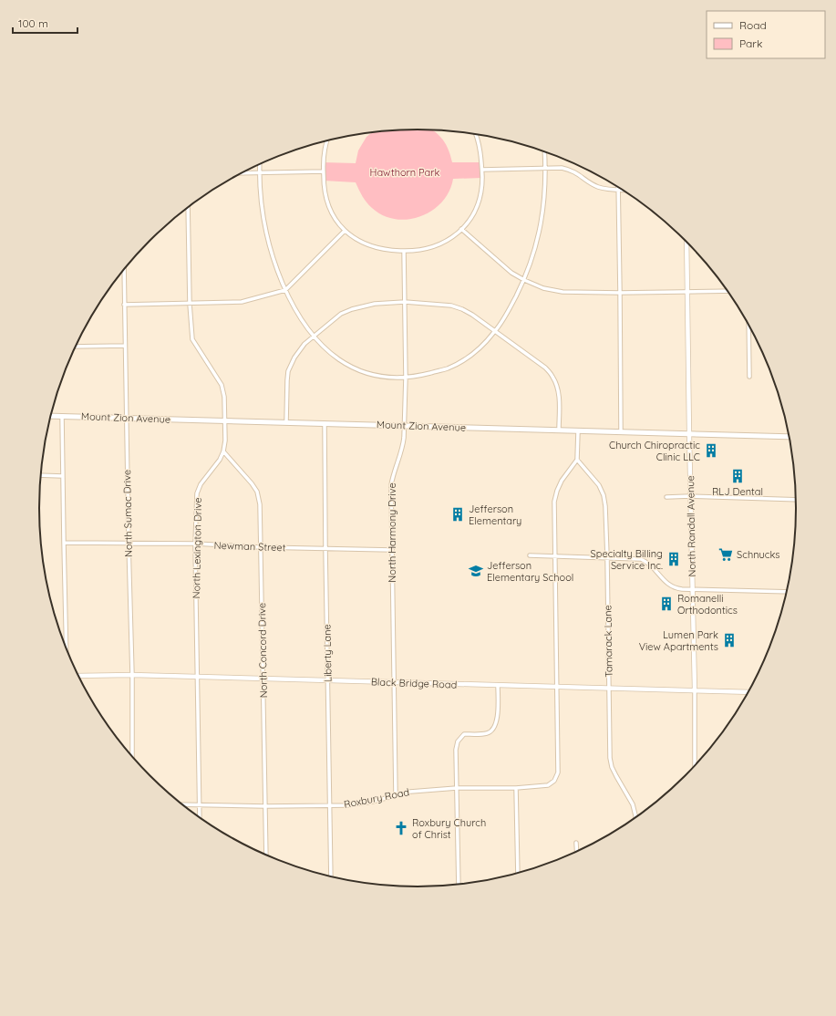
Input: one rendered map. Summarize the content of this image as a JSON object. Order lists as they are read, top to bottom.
{
  "streets": {
    "main road": ["Mount Zion Avenue"],
    "street": [
      "North Sumac Drive",
      "North Randall Avenue",
      "North Harmony Drive",
      "Newman Street",
      "North Lexington Drive",
      "Tamarack Lane",
      "North Concord Drive",
      "Liberty Lane",
      "Black Bridge Road",
      "Roxbury Road"
    ]
  },
  "crossings": [
    ["Mount Zion Avenue", "North Sumac Drive"],
    ["Mount Zion Avenue", "North Randall Avenue"],
    ["Mount Zion Avenue", "North Harmony Drive"],
    ["Mount Zion Avenue", "North Lexington Drive"],
    ["Mount Zion Avenue", "Liberty Lane"],
    ["North Sumac Drive", "Newman Street"],
    ["North Sumac Drive", "Black Bridge Road"],
    ["North Randall Avenue", "Black Bridge Road"],
    ["North Harmony Drive", "Newman Street"],
    ["North Harmony Drive", "Black Bridge Road"],
    ["North Harmony Drive", "Roxbury Road"],
    ["Newman Street", "North Lexington Drive"],
    ["Newman Street", "North Concord Drive"],
    ["Newman Street", "Liberty Lane"],
    ["North Lexington Drive", "North Concord Drive"],
    ["North Lexington Drive", "Black Bridge Road"],
    ["North Lexington Drive", "Roxbury Road"],
    ["Tamarack Lane", "Black Bridge Road"],
    ["North Concord Drive", "Black Bridge Road"],
    ["North Concord Drive", "Roxbury Road"],
    ["Liberty Lane", "Black Bridge Road"],
    ["Liberty Lane", "Roxbury Road"],
    ["Black Bridge Road", "Roxbury Road"]
  ],
  "parks": ["Hawthorn Park"],
  "places": {
    "building": [
      "Church Chiropractic Clinic LLC",
      "RLJ Dental",
      "Jefferson Elementary",
      "Specialty Billing Service Inc.",
      "Romanelli Orthodontics",
      "Lumen Park View Apartments"
    ],
    "supermarket": ["Schnucks"],
    "school or university": ["Jefferson Elementary School"],
    "church": ["Roxbury Church of Christ"]
  },
  "legend": ["Road", "Park"],
  "scale_bar": "100 m"
}
